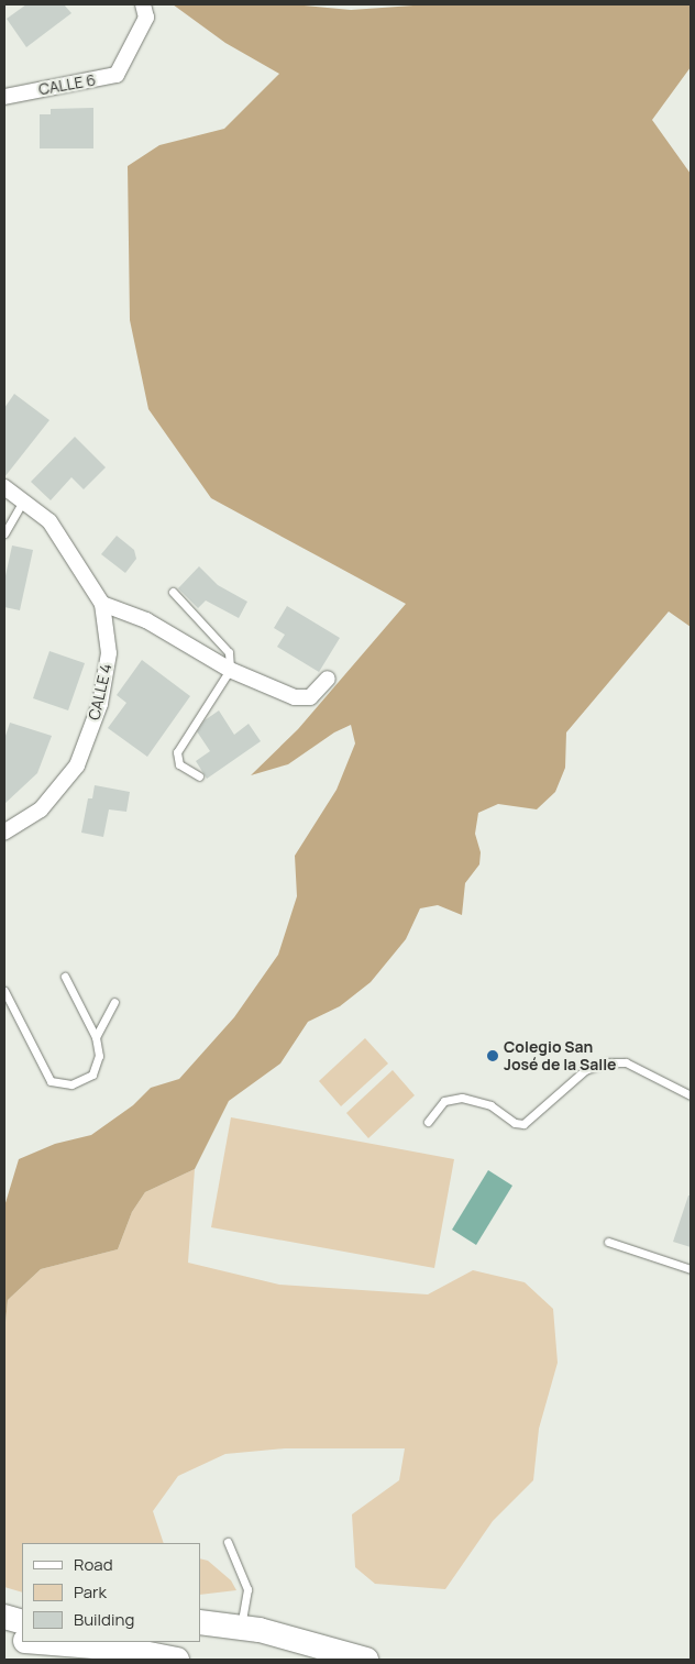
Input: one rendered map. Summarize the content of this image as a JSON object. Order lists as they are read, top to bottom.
{
  "streets": {
    "street": ["CALLE 6", "CALLE 4"]
  },
  "places": ["Colegio San José de la Salle"],
  "legend": ["Road", "Park", "Building"]
}
